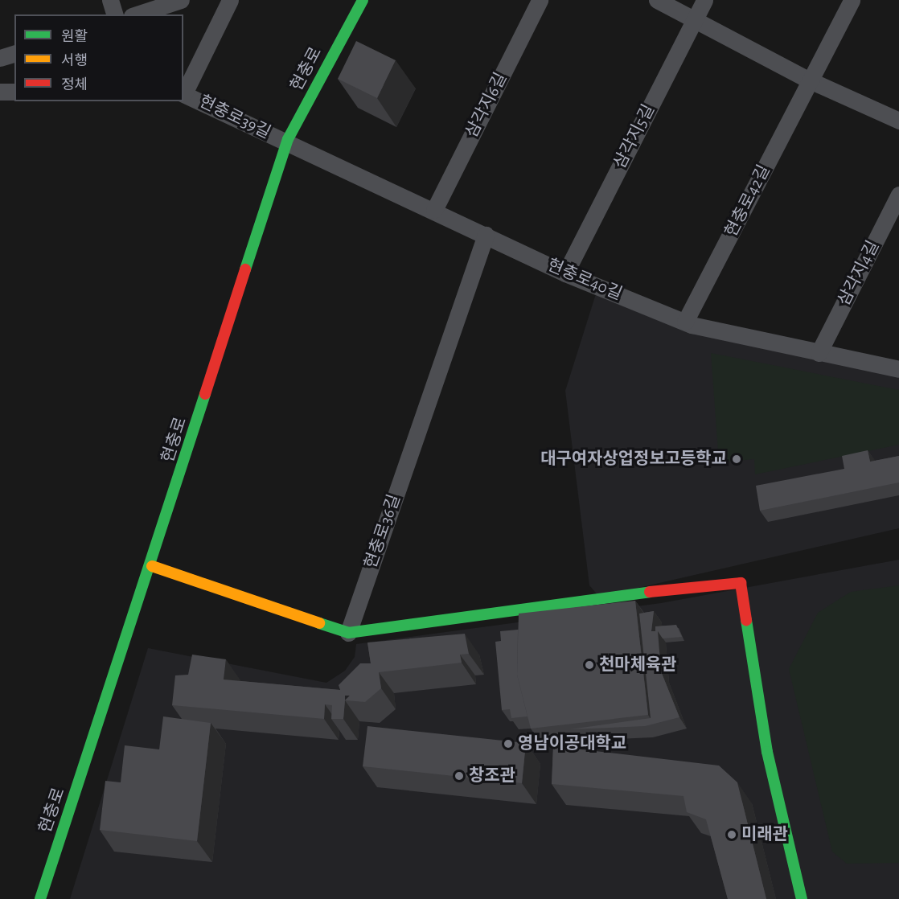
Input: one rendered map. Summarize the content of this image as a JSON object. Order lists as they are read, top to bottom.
{
  "streets": {
    "main road": ["현충로"],
    "street": [
      "삼각지6길",
      "현충로39길",
      "삼각지5길",
      "현충로42길",
      "삼각지4길",
      "현충로40길",
      "현충로36길"
    ]
  },
  "crossings": [
    ["현충로", "현충로39길"],
    ["현충로", "현충로40길"],
    ["삼각지6길", "현충로40길"],
    ["현충로39길", "현충로40길"],
    ["삼각지5길", "현충로40길"],
    ["현충로42길", "현충로40길"],
    ["삼각지4길", "현충로40길"],
    ["현충로40길", "현충로36길"]
  ],
  "places": [
    "대구여자상업정보고등학교",
    "천마체육관",
    "영남이공대학교",
    "창조관",
    "미래관"
  ],
  "legend": ["원활", "서행", "정체"]
}
